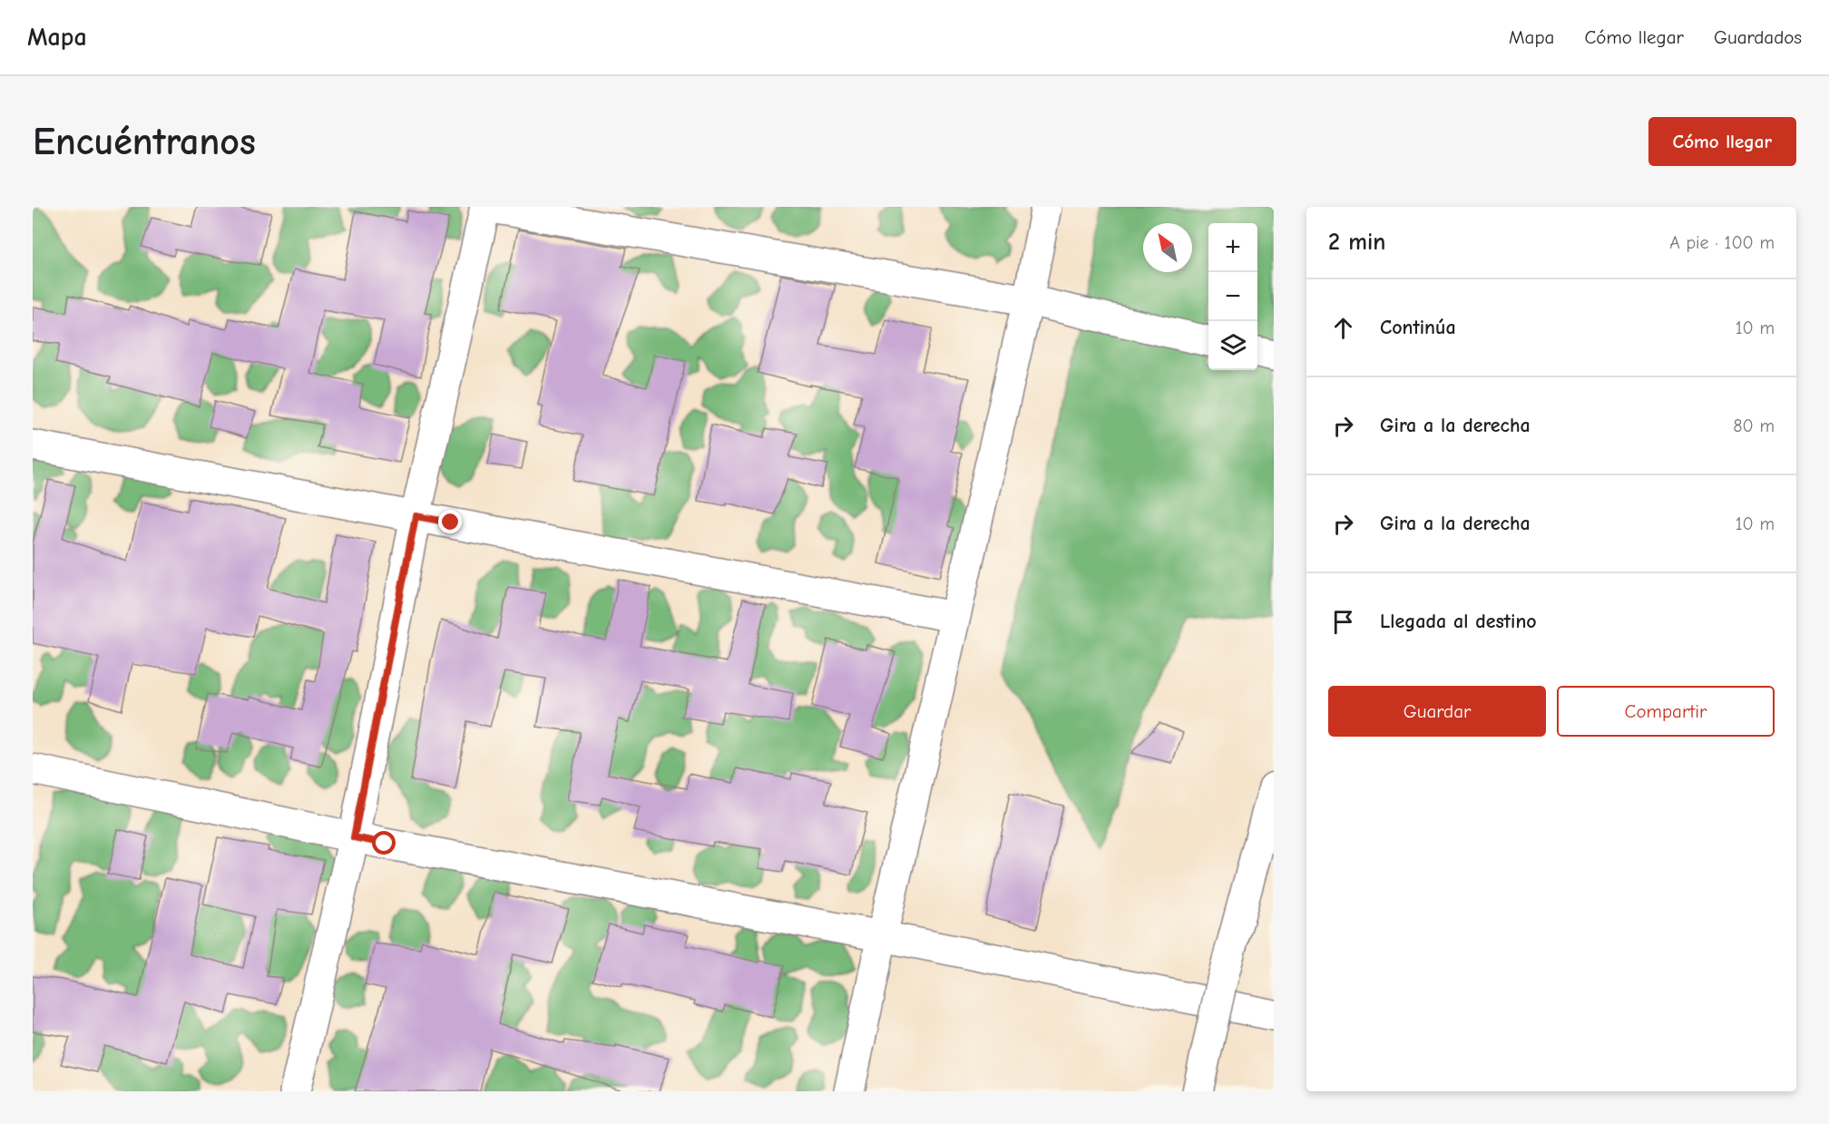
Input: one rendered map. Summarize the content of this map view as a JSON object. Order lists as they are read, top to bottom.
{
  "north": "top left",
  "page": {
    "header": "Mapa",
    "nav": ["Mapa", "Cómo llegar", "Guardados"],
    "buttons": [
      "Cómo llegar",
      ["Guardar", "Compartir"]
    ],
    "title": "Encuéntranos",
    "heading": ["2 min", "A pie · 100 m"],
    "map_buttons": ["+", "−"],
    "list": [
      ["Continúa", "10 m"],
      ["Gira a la derecha", "80 m"],
      ["Gira a la derecha", "10 m"],
      "Llegada al destino"
    ]
  }
}
